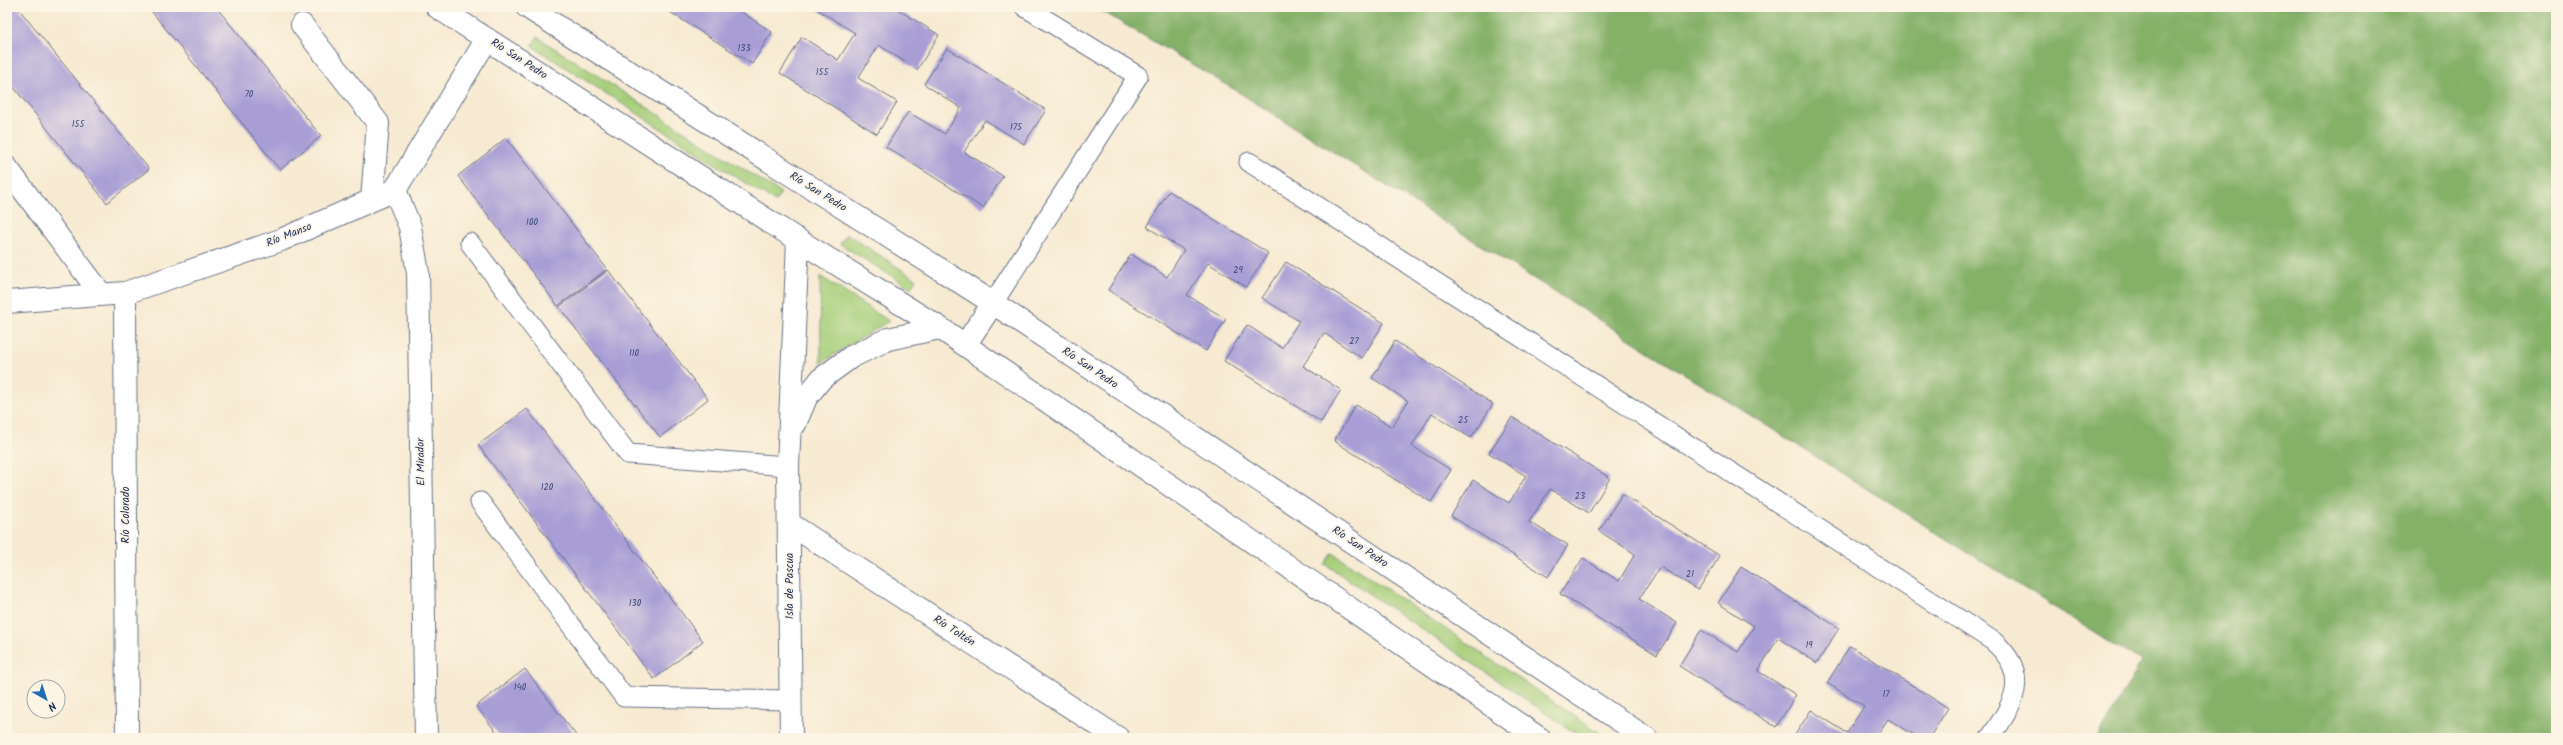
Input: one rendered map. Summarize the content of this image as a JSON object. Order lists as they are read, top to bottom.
{
  "streets": {
    "street": [
      "Río San Pedro",
      "Río Manso",
      "El Mirador",
      "Río Colorado",
      "Isla de Pascua",
      "Río Toltén"
    ]
  },
  "crossings": [
    ["Río San Pedro", "Isla de Pascua"],
    ["Río Manso", "El Mirador"],
    ["Río Manso", "Río Colorado"],
    ["Isla de Pascua", "Río Toltén"]
  ],
  "house_numbers": [
    "133",
    "155",
    "70",
    "155",
    "175",
    "100",
    "29",
    "27",
    "110",
    "25",
    "120",
    "23",
    "21",
    "130",
    "19",
    "140",
    "17"
  ],
  "north": "bottom right"
}
